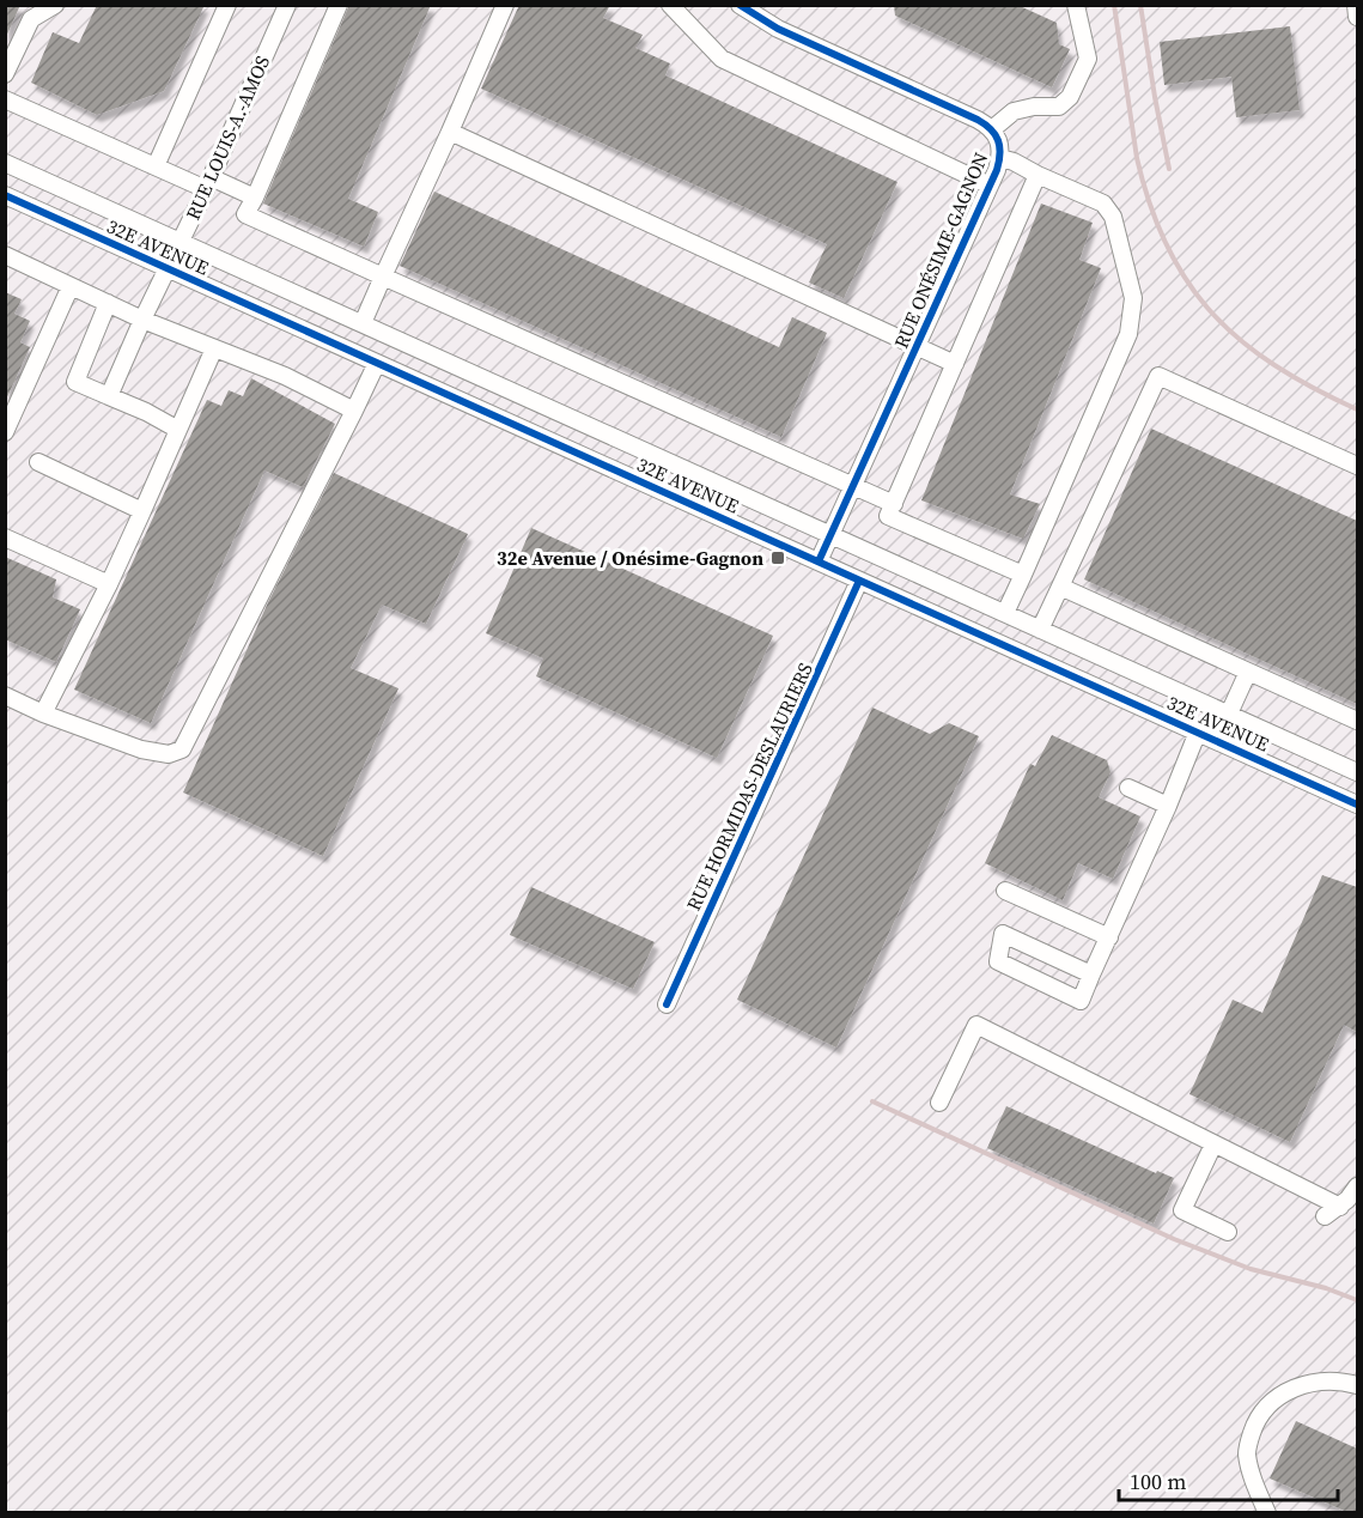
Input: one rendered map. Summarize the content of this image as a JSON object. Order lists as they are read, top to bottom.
{
  "streets": {
    "street": [
      "RUE LOUIS-A.-AMOS",
      "32E AVENUE",
      "RUE ONÉSIME-GAGNON",
      "RUE HORMIDAS-DESLAURIERS"
    ]
  },
  "crossings": [
    ["RUE LOUIS-A.-AMOS", "32E AVENUE"],
    ["32E AVENUE", "RUE ONÉSIME-GAGNON"],
    ["32E AVENUE", "RUE HORMIDAS-DESLAURIERS"]
  ],
  "places": {
    "transit": ["32e Avenue / Onésime-Gagnon"]
  },
  "scale_bar": "100 m"
}
